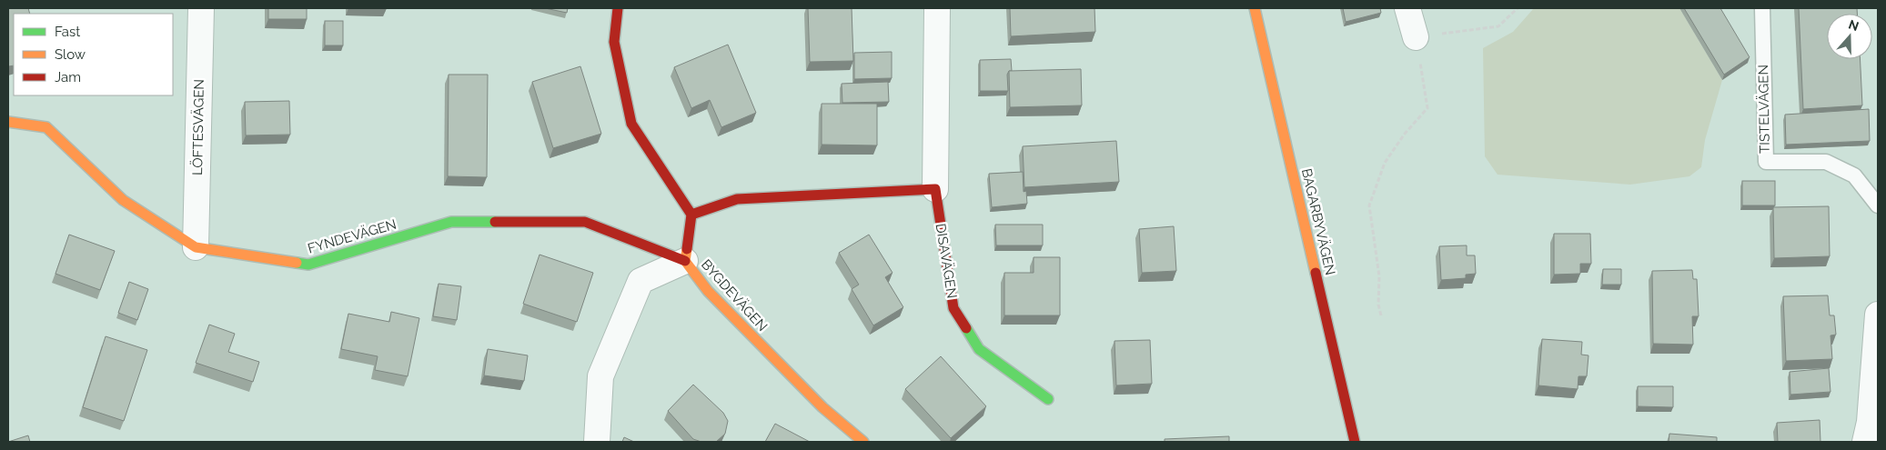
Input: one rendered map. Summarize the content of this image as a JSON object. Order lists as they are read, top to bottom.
{
  "streets": {
    "street": [
      "LÖFTESVÄGEN",
      "BAGARBYVÄGEN",
      "FYNDEVÄGEN",
      "DISAVÄGEN",
      "BYGDEVÄGEN"
    ],
    "lane": ["TISTELVÄGEN"]
  },
  "crossings": [
    ["LÖFTESVÄGEN", "FYNDEVÄGEN"],
    ["FYNDEVÄGEN", "BYGDEVÄGEN"]
  ],
  "legend": ["Fast", "Slow", "Jam"],
  "north": "top"
}
